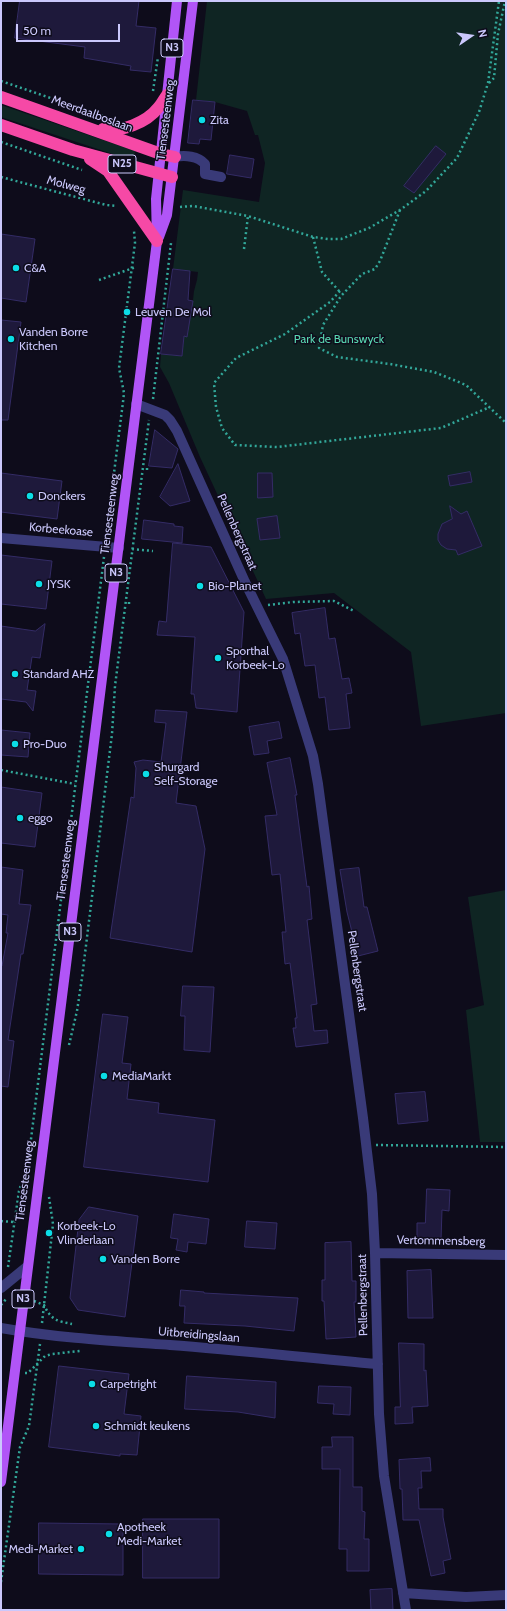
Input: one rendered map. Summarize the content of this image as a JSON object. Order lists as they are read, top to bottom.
{
  "streets": {
    "highway": ["Meerdaalboslaan", "N25"],
    "main road": ["N3", "Tiensesteenweg"],
    "street": [
      "Korbeekoase",
      "Pellenbergstraat",
      "Vertommensberg",
      "Uitbreidingslaan"
    ],
    "path": ["Molweg"]
  },
  "crossings": [
    ["Meerdaalboslaan", "Tiensesteenweg"],
    ["Tiensesteenweg", "N25"],
    ["Tiensesteenweg", "Korbeekoase"],
    ["Tiensesteenweg", "Pellenbergstraat"],
    ["Tiensesteenweg", "Uitbreidingslaan"],
    ["Pellenbergstraat", "Vertommensberg"],
    ["Pellenbergstraat", "Uitbreidingslaan"]
  ],
  "parks": ["Park de Bunswyck"],
  "places": [
    "Zita",
    "C&A",
    "Leuven De Mol",
    "Vanden Borre Kitchen",
    "Donckers",
    "JYSK",
    "Bio-Planet",
    "Sporthal Korbeek-Lo",
    "Standard AHZ",
    "Pro-Duo",
    "Shurgard Self-Storage",
    "eggo",
    "MediaMarkt",
    "Korbeek-Lo Vlinderlaan",
    "Vanden Borre",
    "Carpetright",
    "Schmidt keukens",
    "Apotheek Medi-Market",
    "Medi-Market"
  ],
  "scale_bar": "50 m",
  "north": "right"
}
